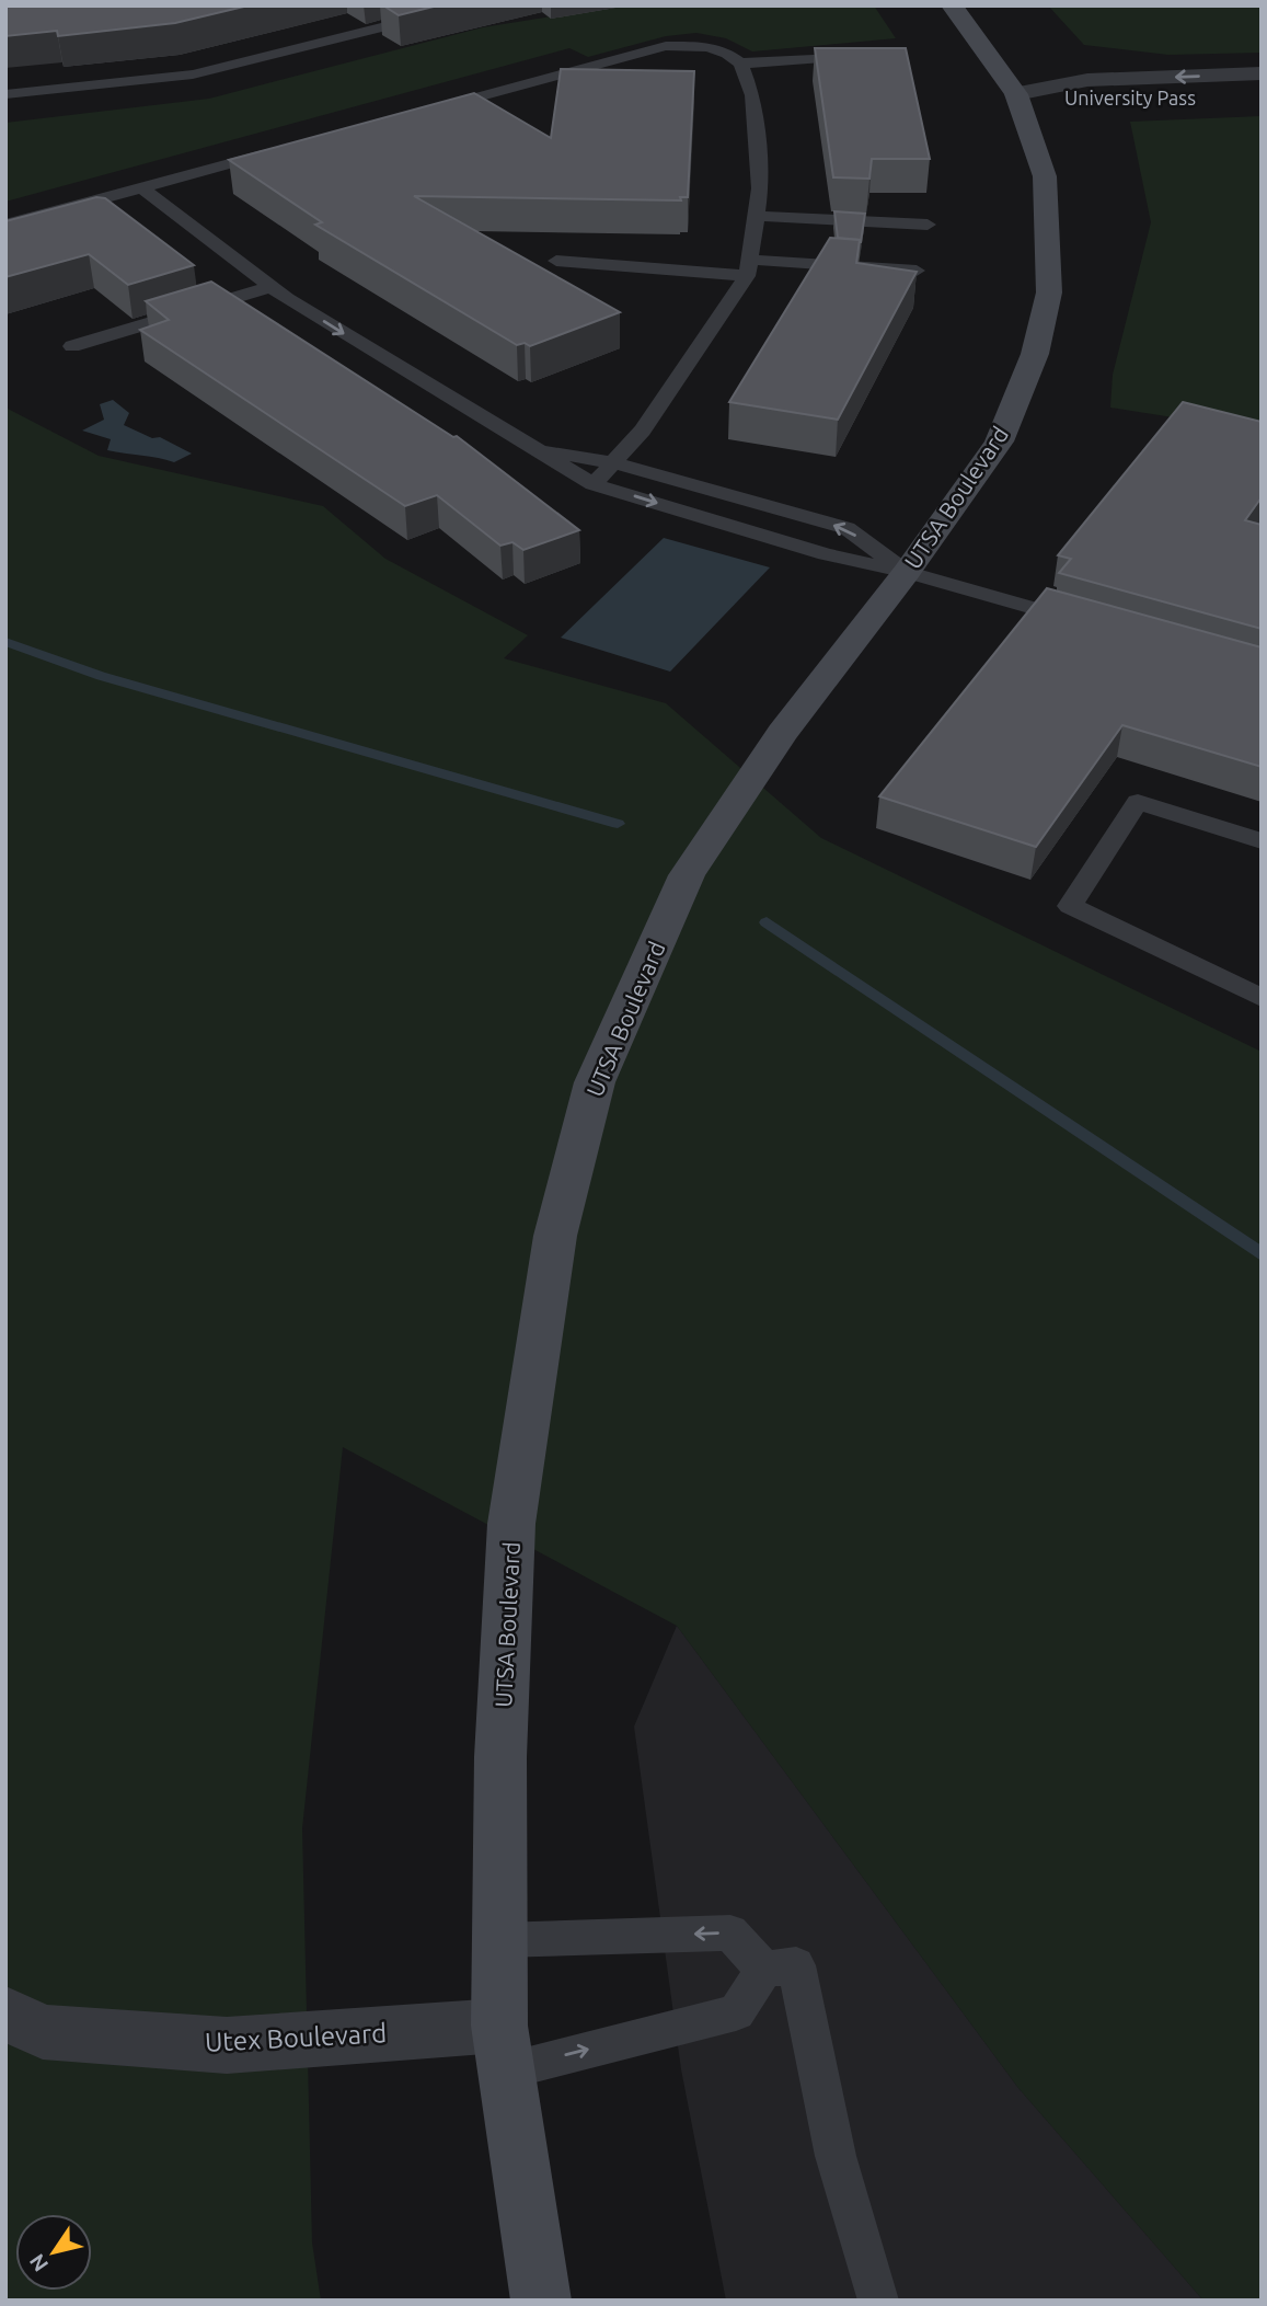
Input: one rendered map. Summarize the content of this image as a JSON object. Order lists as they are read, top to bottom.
{
  "streets": {
    "main road": ["UTSA Boulevard"],
    "street": ["University Pass", "Utex Boulevard"]
  },
  "crossings": [
    ["University Pass", "UTSA Boulevard"],
    ["UTSA Boulevard", "Utex Boulevard"]
  ],
  "north": "bottom left"
}
